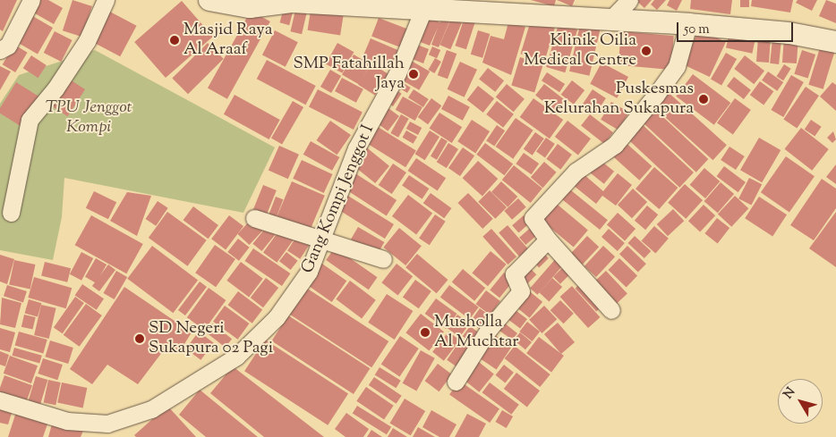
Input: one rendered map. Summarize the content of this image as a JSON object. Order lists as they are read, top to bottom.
{
  "streets": {
    "street": ["Gang Kompi Jenggot I"]
  },
  "parks": ["TPU Jenggot Kompi"],
  "places": [
    "Masjid Raya Al Araaf",
    "Klinik Oilia Medical Centre",
    "SMP Fatahillah Jaya",
    "Puskesmas Kelurahan Sukapura",
    "Musholla Al Muchtar",
    "SD Negeri Sukapura 02 Pagi"
  ],
  "scale_bar": "50 m",
  "north": "top left"
}
